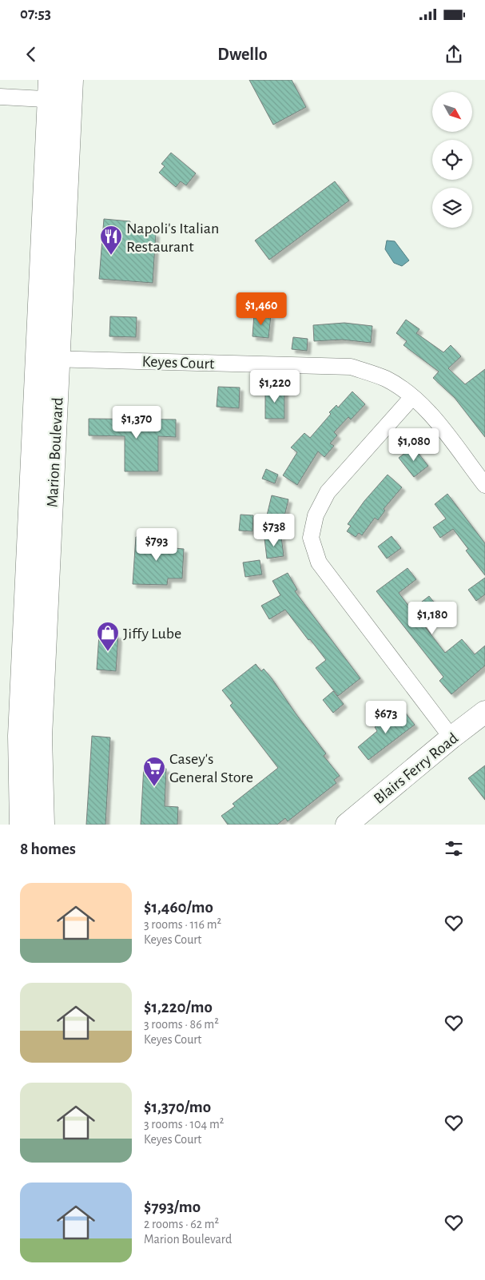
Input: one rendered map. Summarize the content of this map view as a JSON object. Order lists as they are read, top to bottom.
{
  "streets": {
    "main road": ["Marion Boulevard", "Blairs Ferry Road"],
    "street": ["Keyes Court"]
  },
  "crossings": [
    ["Keyes Court", "Marion Boulevard"]
  ],
  "places": {
    "restaurant": ["Napoli's Italian Restaurant"],
    "shop": ["Jiffy Lube"],
    "supermarket": ["Casey's General Store"]
  },
  "north": "bottom right",
  "page": {
    "status": "07:53",
    "header": "Dwello",
    "price": [
      "$1,460",
      "$1,220",
      "$1,370",
      "$1,080",
      "$738",
      "$793",
      "$1,180",
      "$673"
    ],
    "heading": "8 homes",
    "list": [
      {
        "name": "$1,460/mo",
        "note": "3 rooms · 116 m² · Keyes Court"
      },
      {
        "name": "$1,220/mo",
        "note": "3 rooms · 86 m² · Keyes Court"
      },
      {
        "name": "$1,370/mo",
        "note": "3 rooms · 104 m² · Keyes Court"
      },
      {
        "name": "$793/mo",
        "note": "2 rooms · 62 m² · Marion Boulevard"
      }
    ]
  }
}
